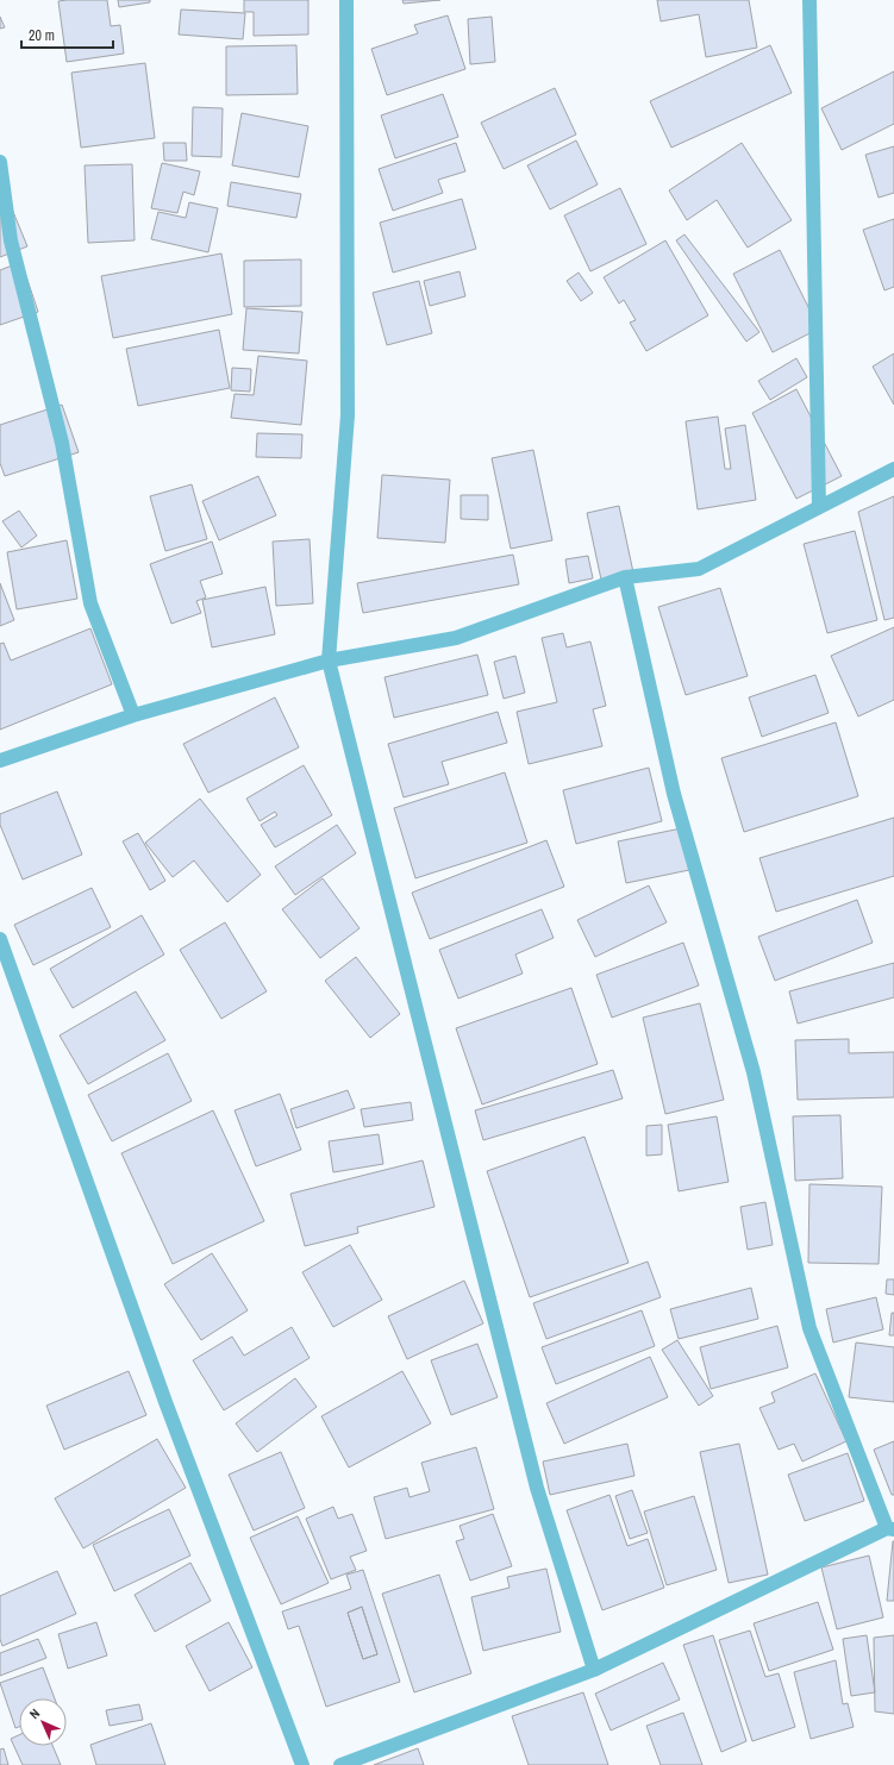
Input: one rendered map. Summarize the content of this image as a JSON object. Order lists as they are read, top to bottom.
{
  "scale_bar": "20 m",
  "north": "top left"
}
